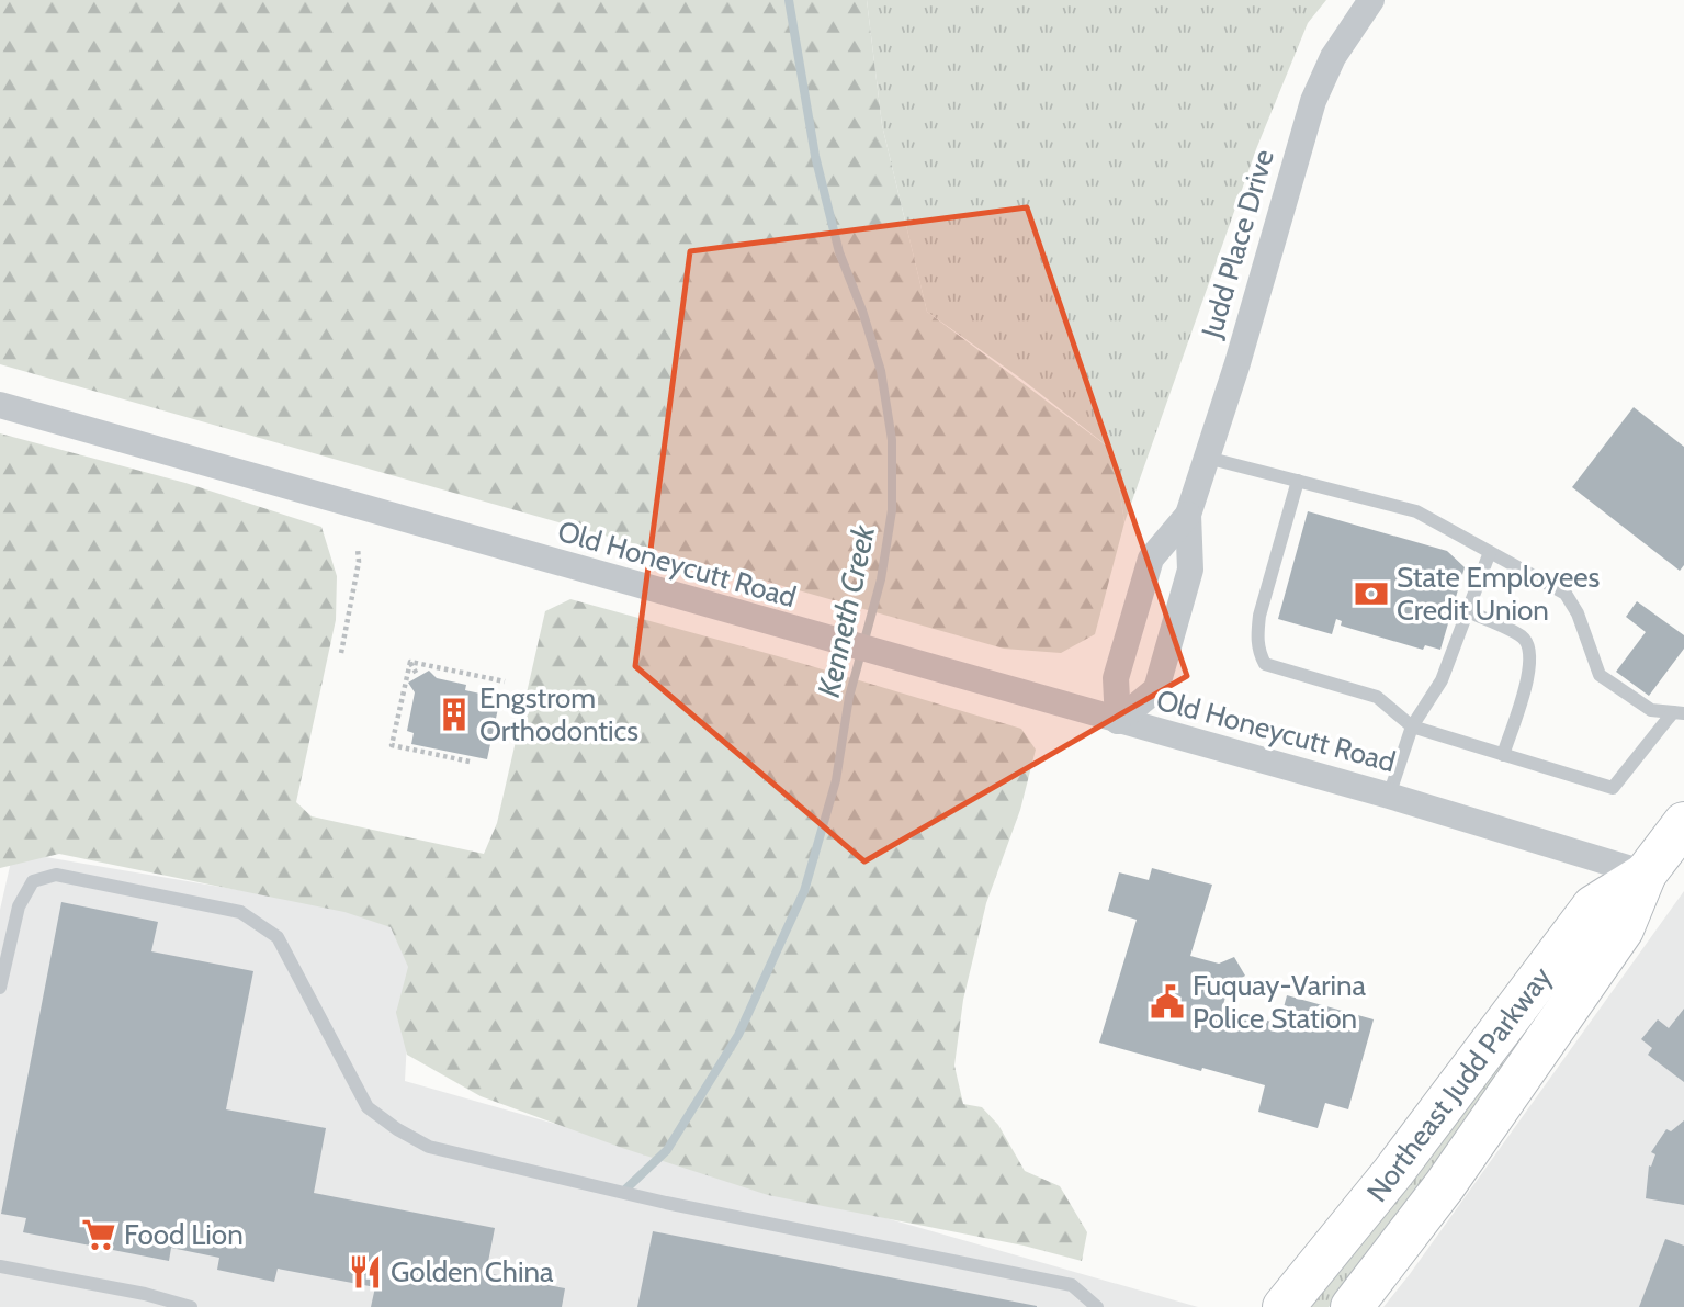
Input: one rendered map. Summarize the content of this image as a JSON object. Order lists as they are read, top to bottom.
{
  "streets": {
    "highway": ["Northeast Judd Parkway"],
    "street": ["Judd Place Drive", "Old Honeycutt Road"]
  },
  "crossings": [
    ["Judd Place Drive", "Old Honeycutt Road"],
    ["Old Honeycutt Road", "Northeast Judd Parkway"]
  ],
  "water": ["Kenneth Creek"],
  "places": {
    "bank": ["State Employees Credit Union"],
    "building": ["Engstrom Orthodontics"],
    "public building": ["Fuquay-Varina Police Station"],
    "supermarket": ["Food Lion"],
    "restaurant": ["Golden China"]
  }
}
